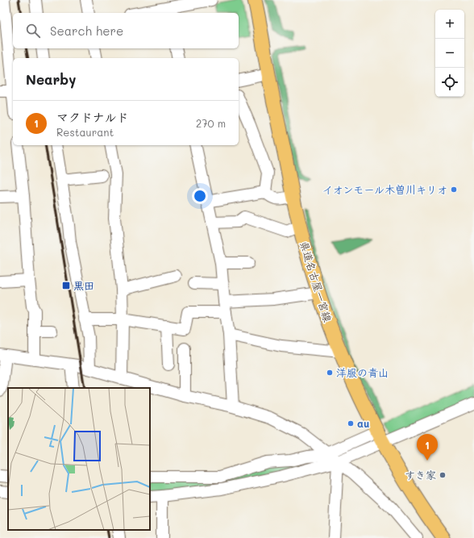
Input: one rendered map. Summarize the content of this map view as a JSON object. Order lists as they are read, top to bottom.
{
  "streets": {
    "main road": ["県道名古屋一宮線"]
  },
  "places": {
    "other": [
      "イオンモール木曽川キリオ",
      "洋服の青山",
      "au",
      "すき家"
    ],
    "transit": ["黒田"]
  },
  "page": {
    "map_buttons": ["+", "−"],
    "search": "Search here",
    "heading": "Nearby",
    "list": [
      {
        "mark": "1",
        "name": "マクドナルド",
        "note": "Restaurant",
        "value": "270 m"
      }
    ],
    "pins": "1"
  }
}
